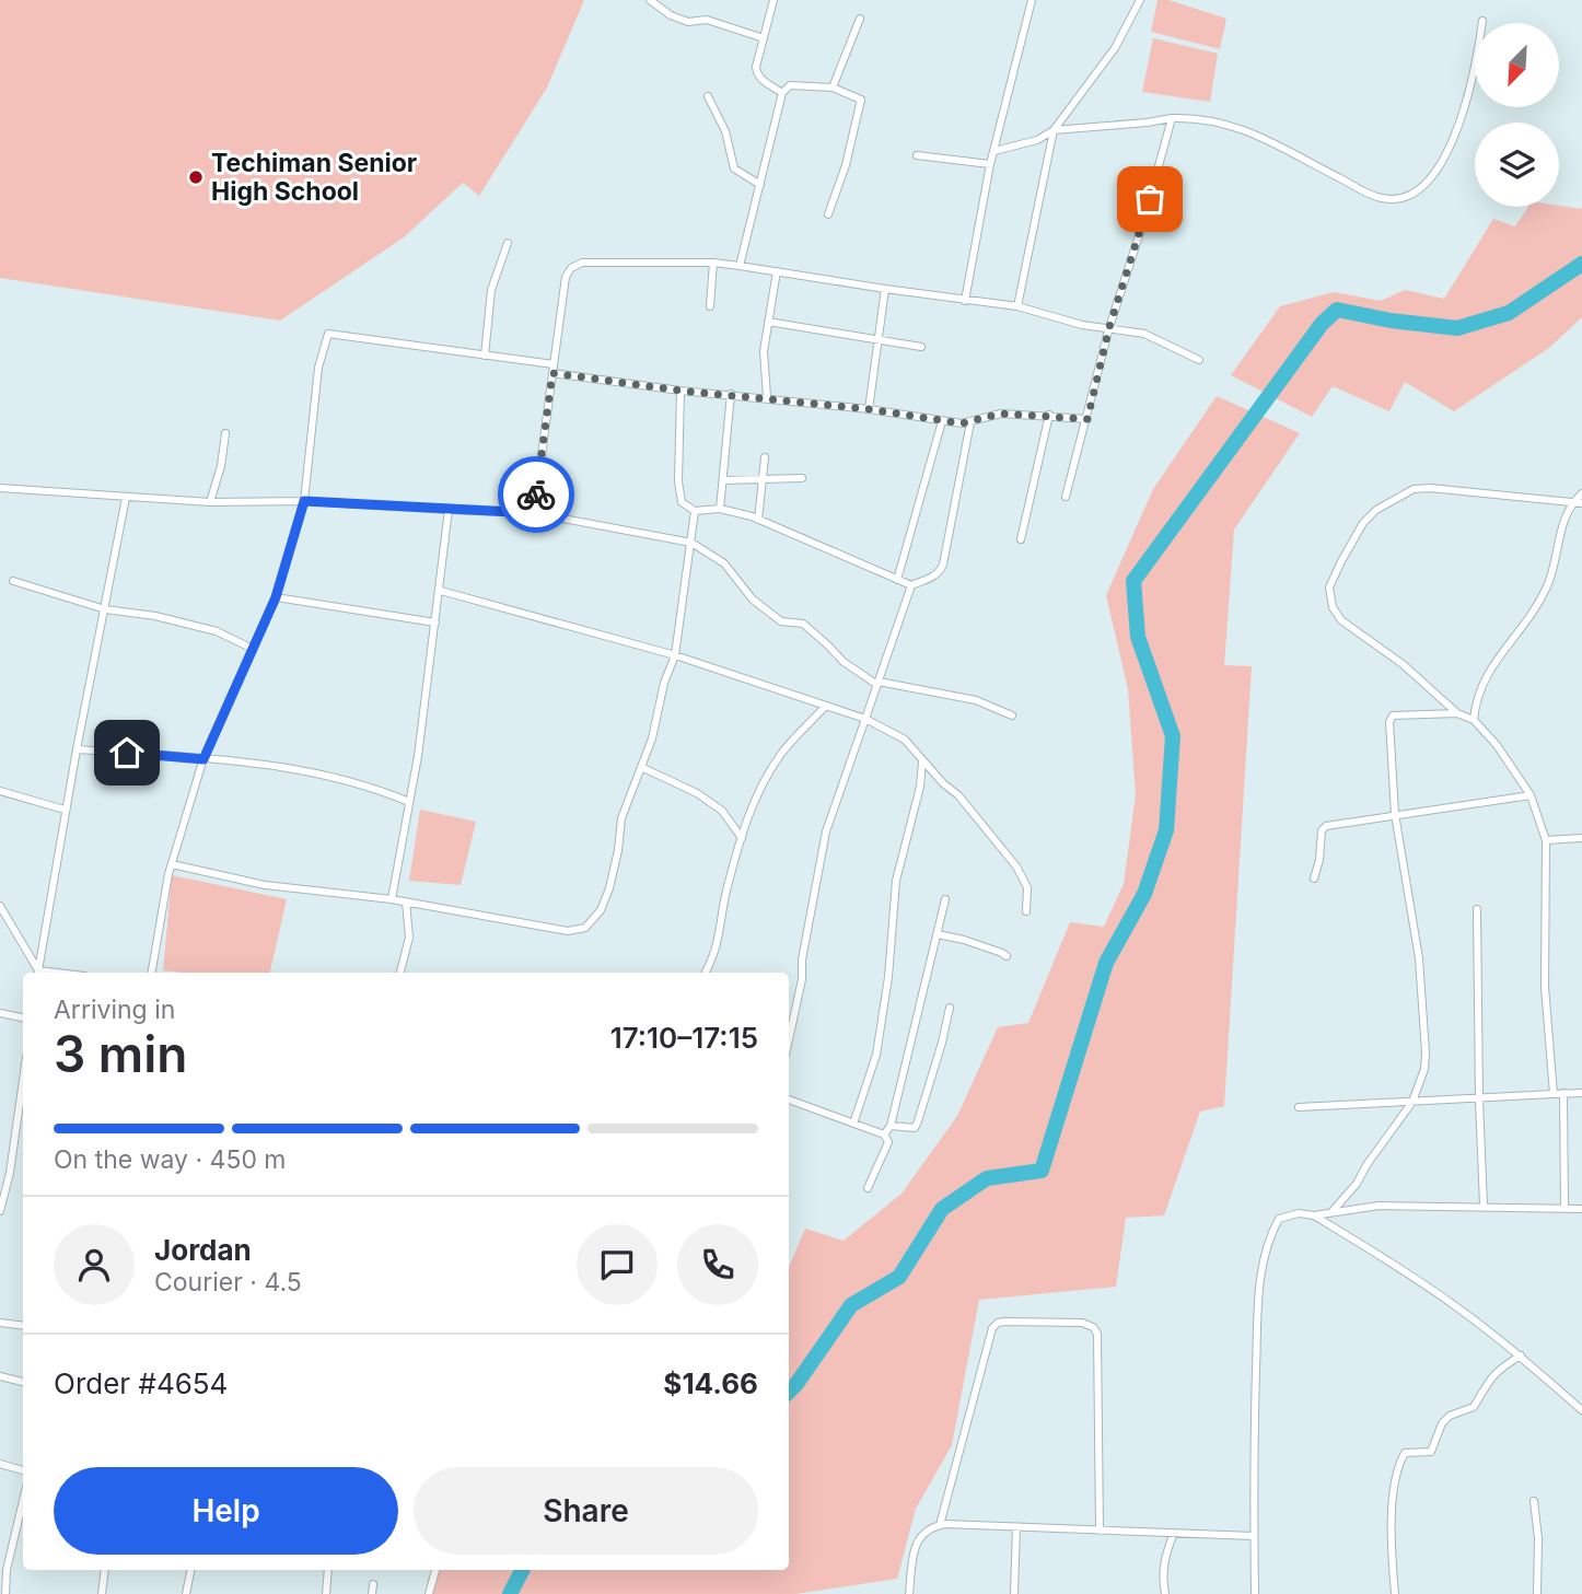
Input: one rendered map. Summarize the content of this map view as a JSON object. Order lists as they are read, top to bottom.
{
  "places": ["Techiman Senior High School"],
  "north": "bottom left",
  "page": {
    "heading": ["3 min", "Arriving in", "17:10–17:15"],
    "panel": [
      "Jordan",
      "Courier · 4.5",
      "Order #4654",
      "$14.66"
    ],
    "bar": "On the way · 450 m",
    "buttons": ["Help", "Share"]
  }
}
